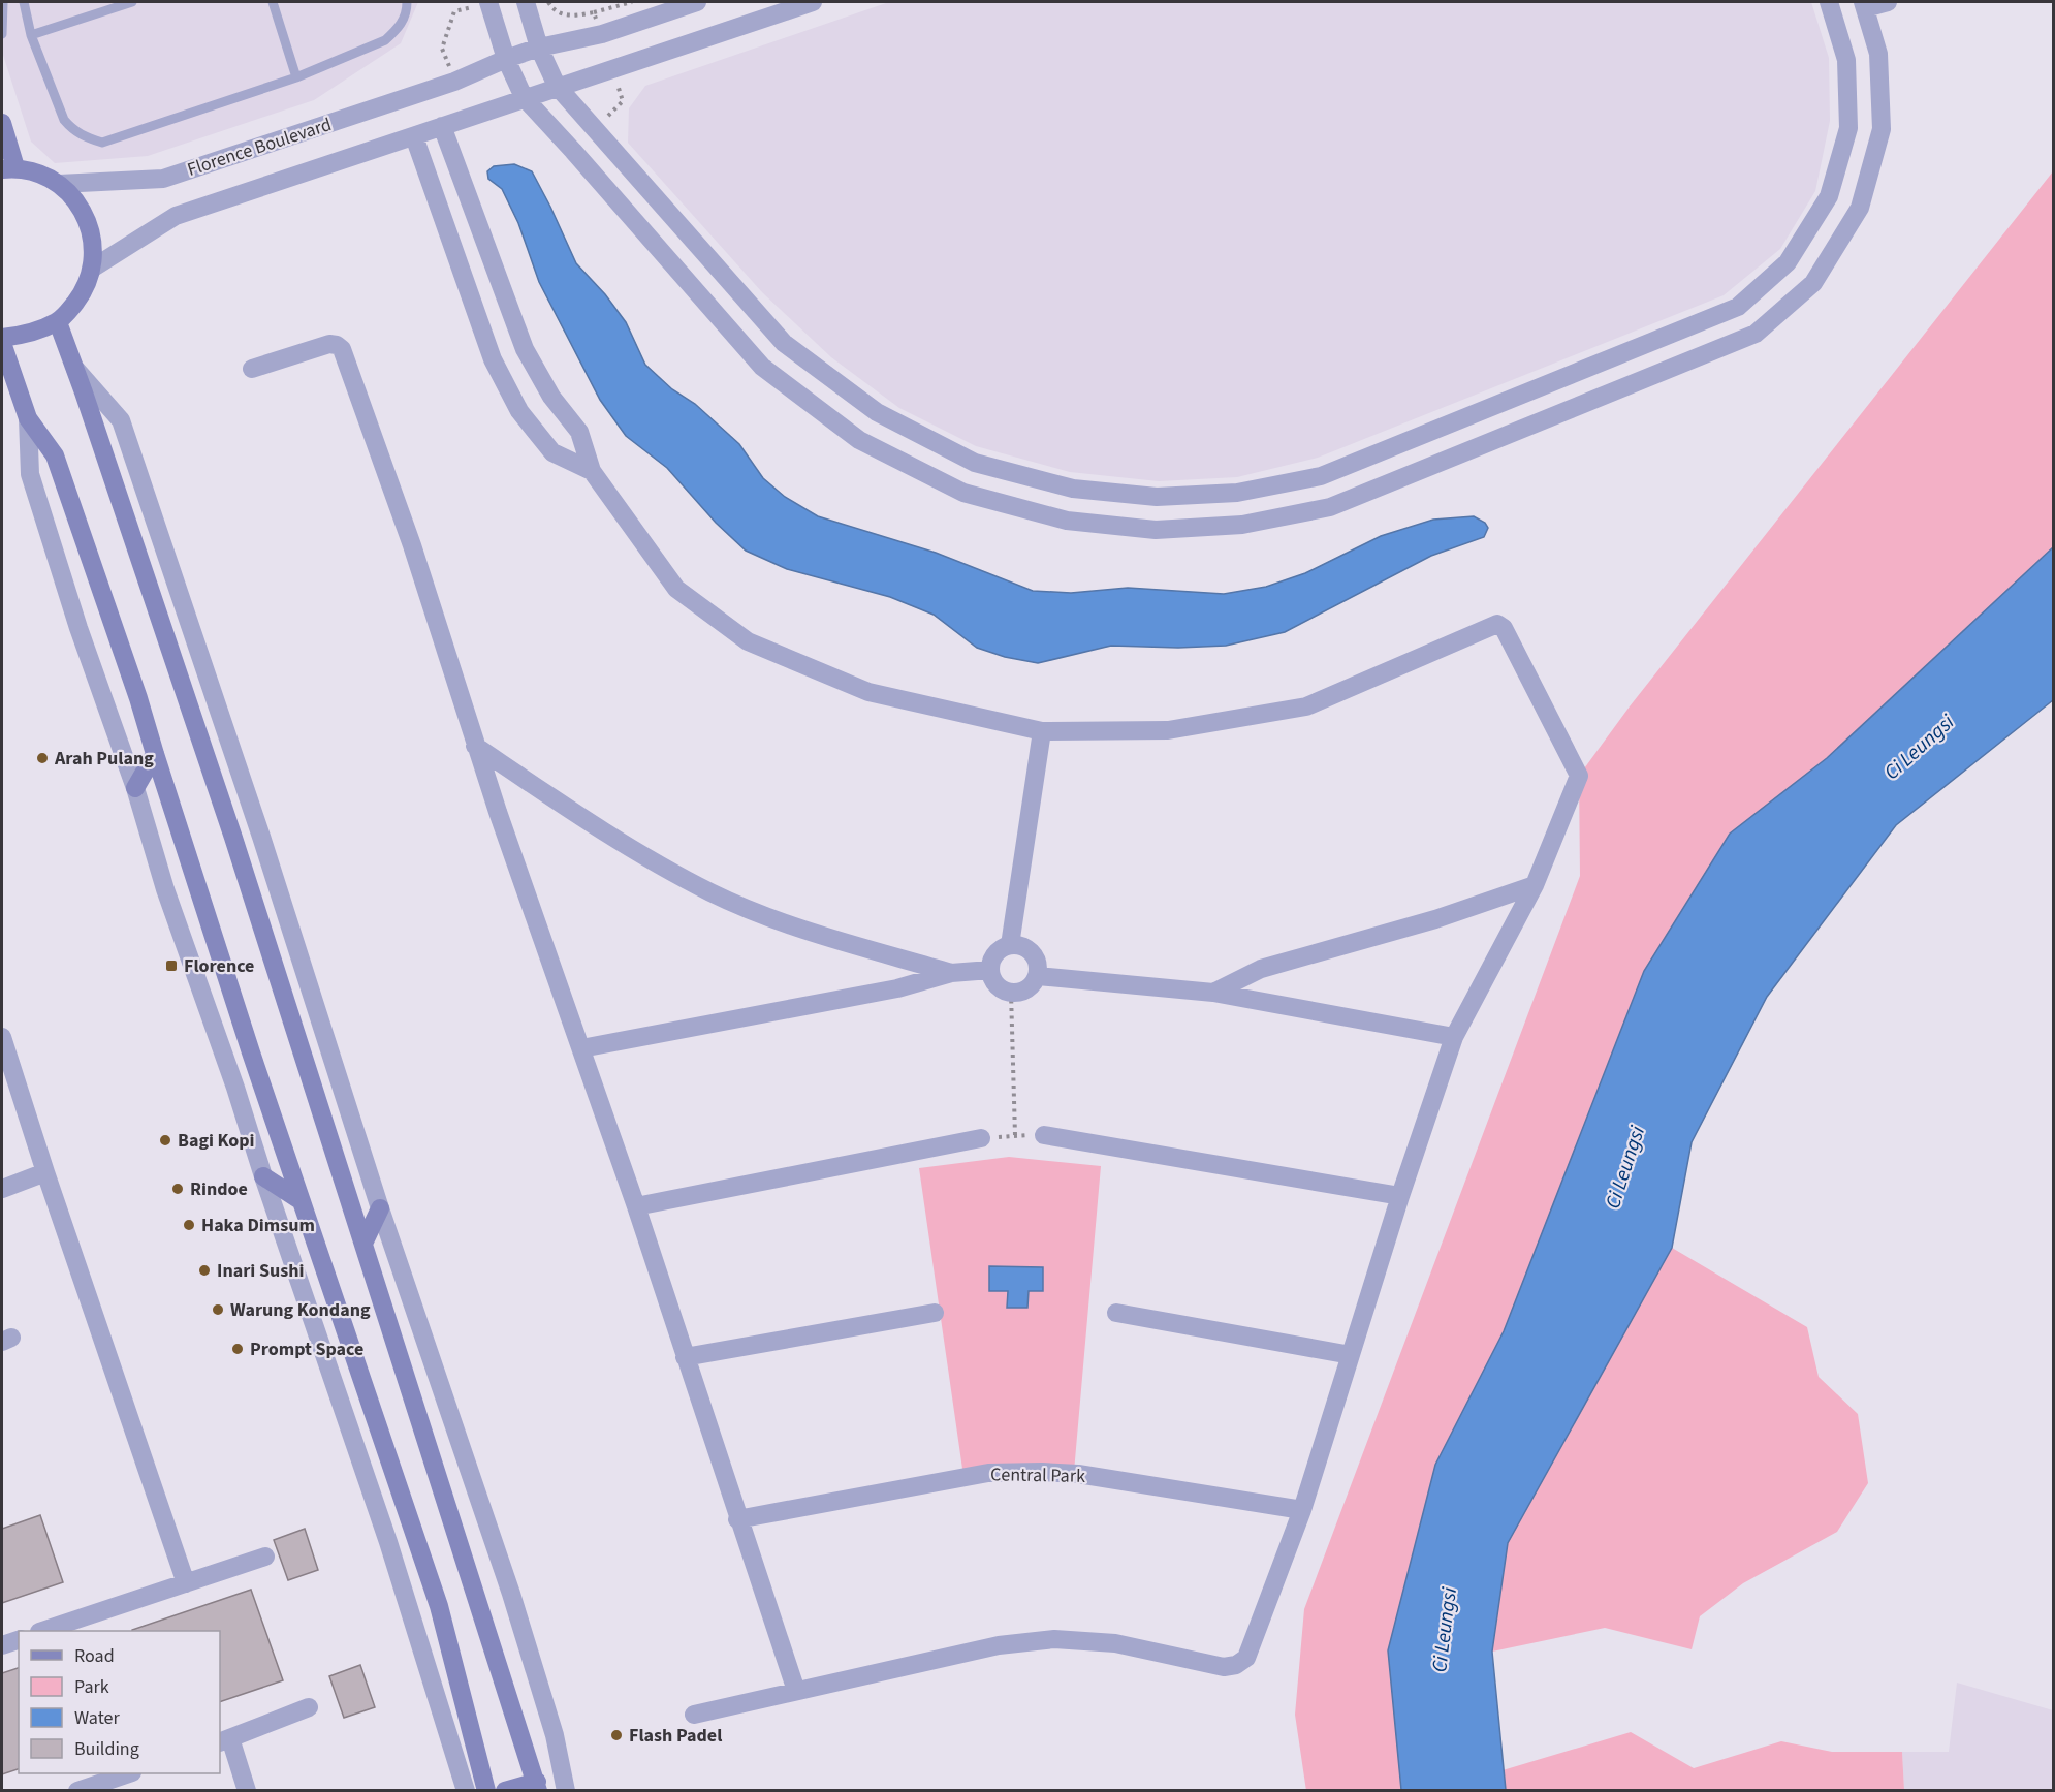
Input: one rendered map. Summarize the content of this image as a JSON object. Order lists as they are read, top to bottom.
{
  "streets": {
    "street": ["Florence Boulevard", "Central Park"]
  },
  "water": ["Ci Leungsi"],
  "places": {
    "other": [
      "Arah Pulang",
      "Bagi Kopi",
      "Rindoe",
      "Haka Dimsum",
      "Inari Sushi",
      "Warung Kondang",
      "Prompt Space",
      "Flash Padel"
    ],
    "transit": ["Florence"]
  },
  "legend": [
    "Road",
    "Park",
    "Water",
    "Building"
  ]
}
